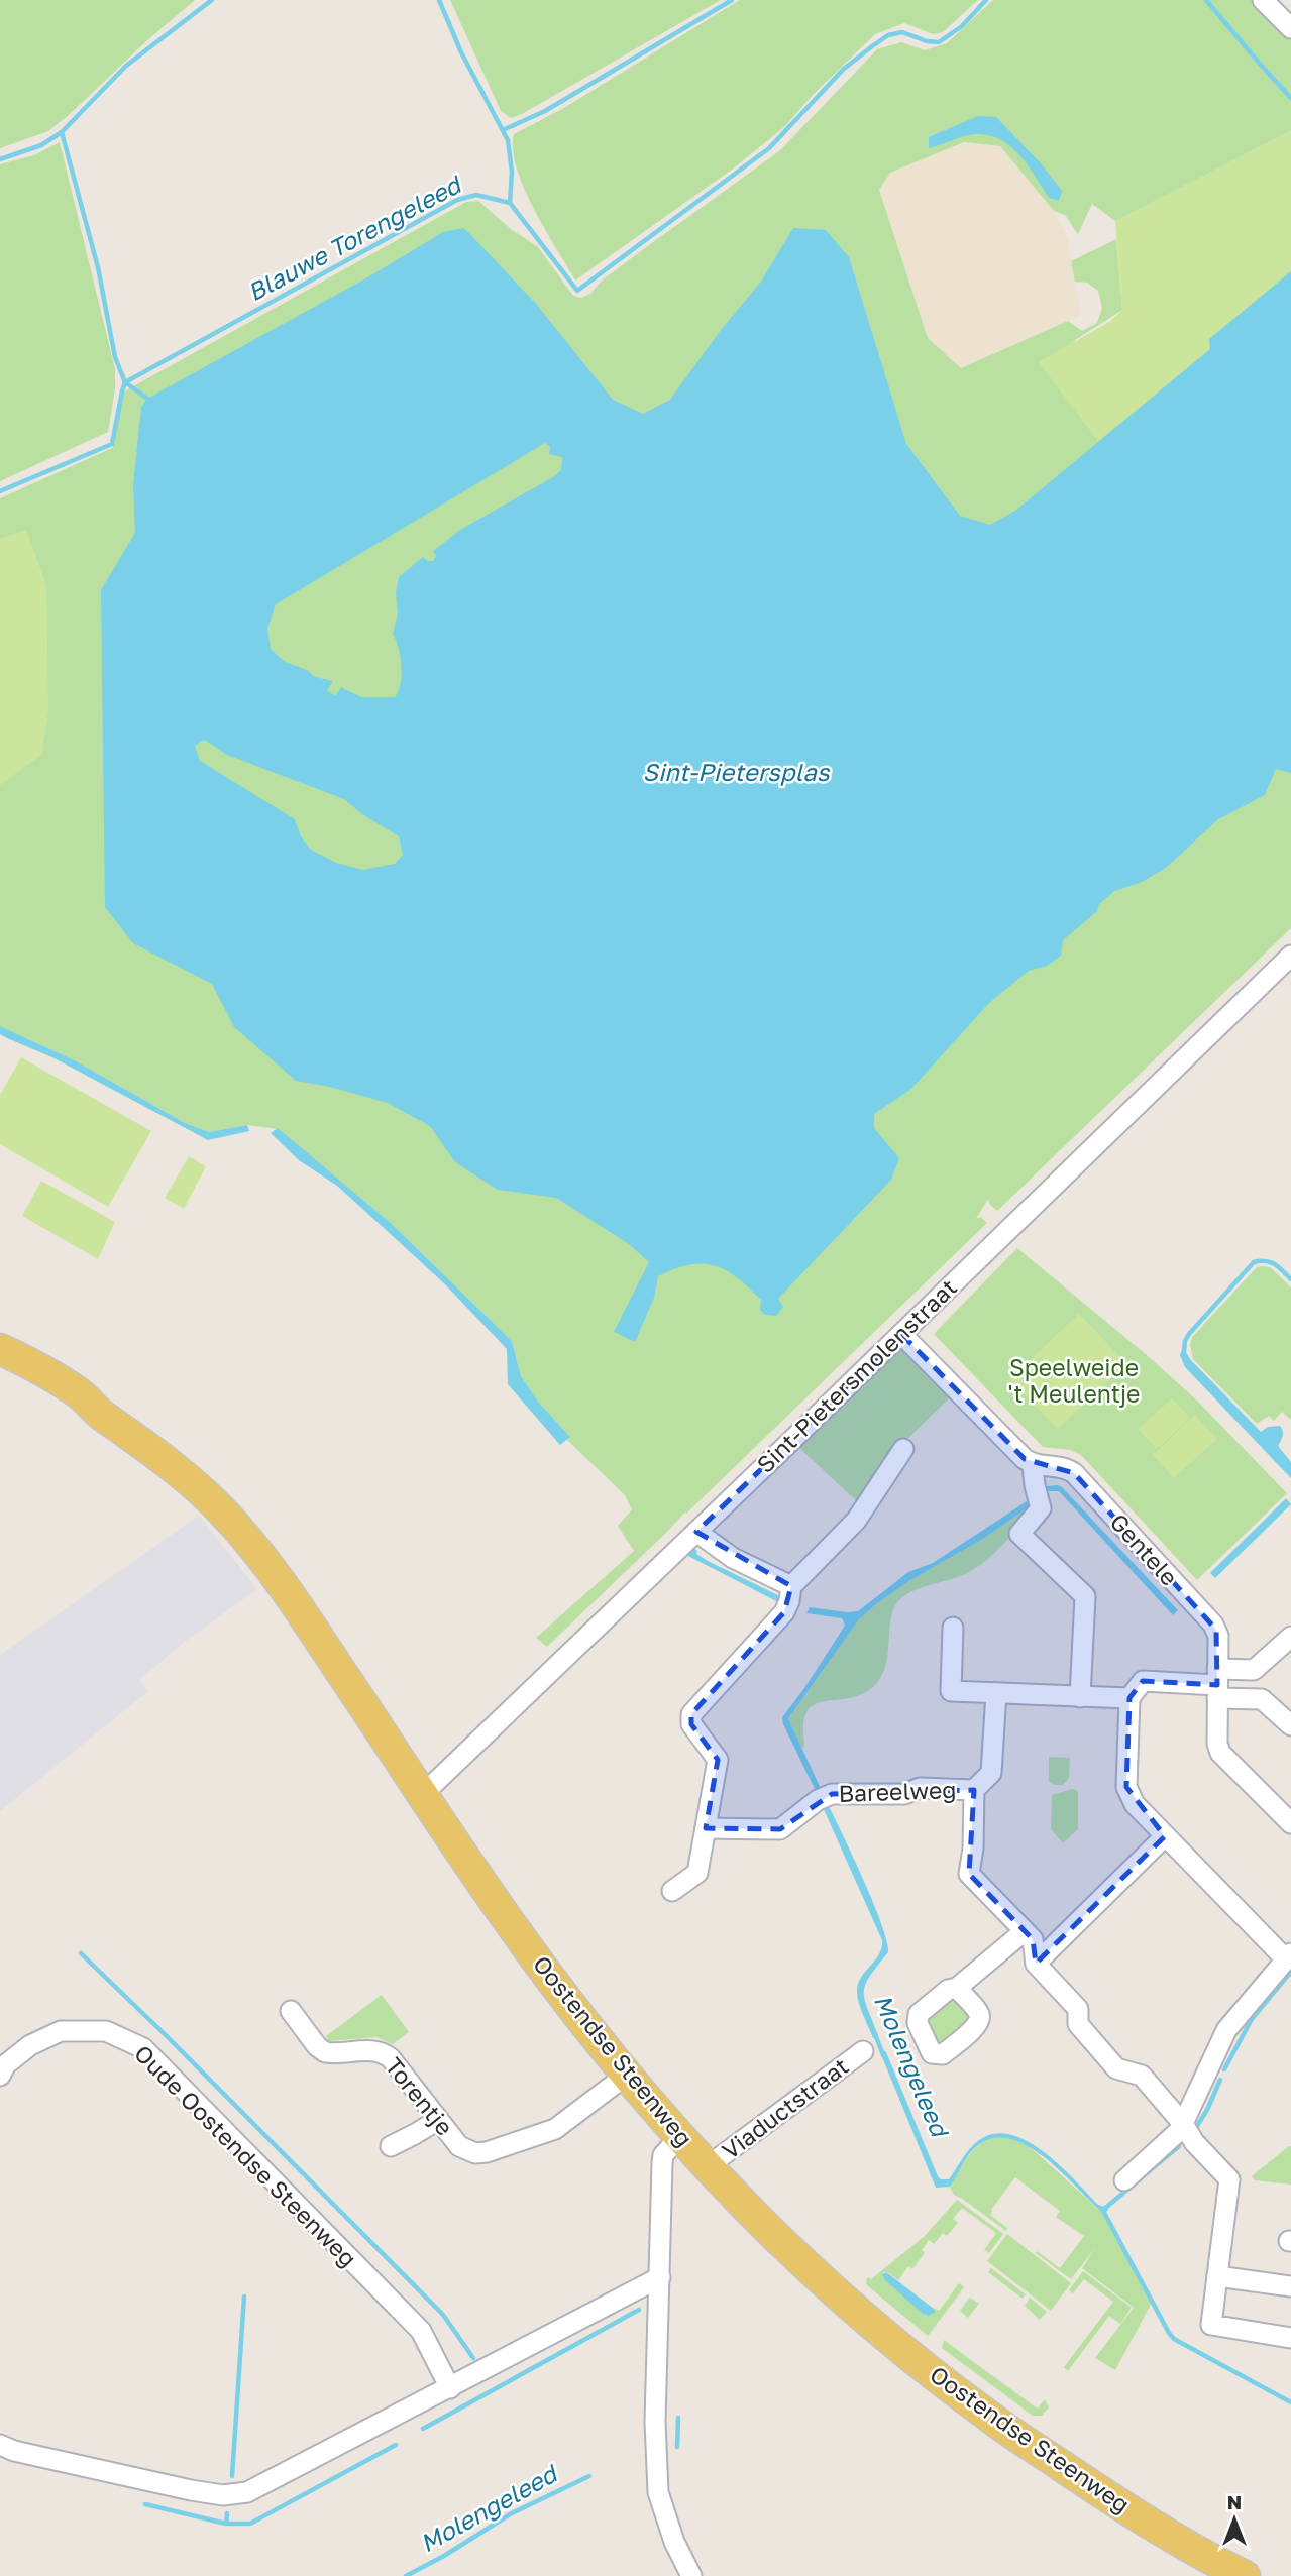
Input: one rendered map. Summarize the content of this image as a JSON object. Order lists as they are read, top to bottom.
{
  "streets": {
    "main road": ["Oostendse Steenweg"],
    "street": [
      "Sint-Pietersmolenstraat",
      "Gentele",
      "Bareelweg",
      "Torentje",
      "Viaductstraat",
      "Oude Oostendse Steenweg"
    ]
  },
  "crossings": [
    ["Sint-Pietersmolenstraat", "Oostendse Steenweg"],
    ["Oostendse Steenweg", "Torentje"],
    ["Oostendse Steenweg", "Viaductstraat"]
  ],
  "water": ["Blauwe Torengeleed", "Sint-Pietersplas", "Molengeleed"],
  "parks": ["Speelweide 't Meulentje"],
  "north": "top"
}
